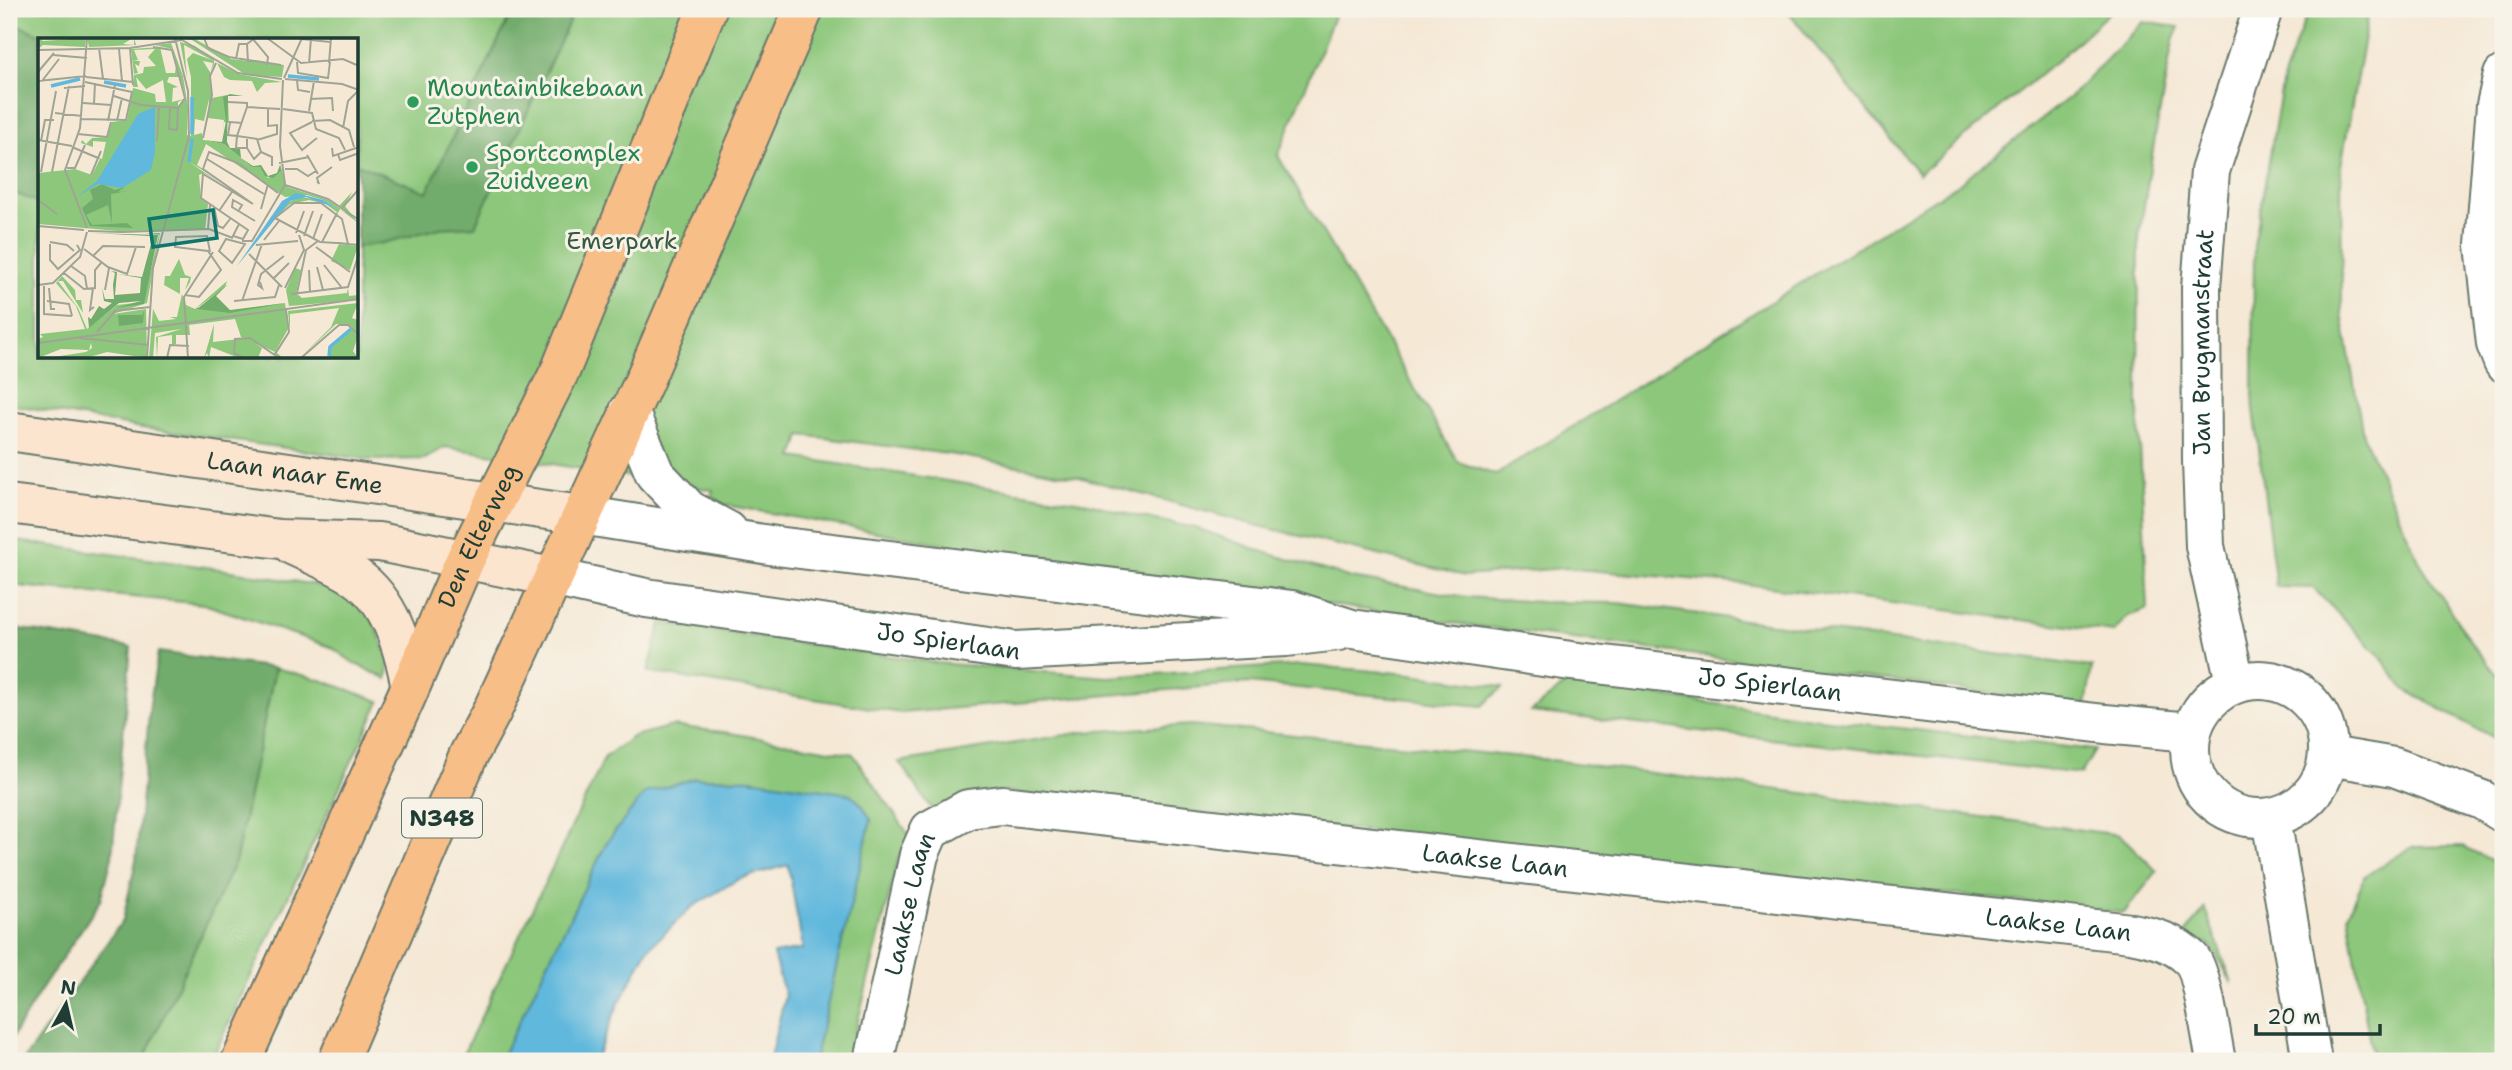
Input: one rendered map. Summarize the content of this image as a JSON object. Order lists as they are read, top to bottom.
{
  "streets": {
    "main road": ["Den Elterweg", "N348"],
    "street": [
      "Jan Brugmanstraat",
      "Laan naar Eme",
      "Jo Spierlaan",
      "Laakse Laan"
    ]
  },
  "crossings": [
    ["Jan Brugmanstraat", "Jo Spierlaan"],
    ["Laan naar Eme", "Den Elterweg"],
    ["Laan naar Eme", "Jo Spierlaan"],
    ["Laan naar Eme", "N348"],
    ["Jo Spierlaan", "N348"]
  ],
  "parks": ["Emerpark"],
  "places": ["Mountainbikebaan Zutphen", "Sportcomplex Zuidveen"],
  "scale_bar": "20 m",
  "north": "top"
}
